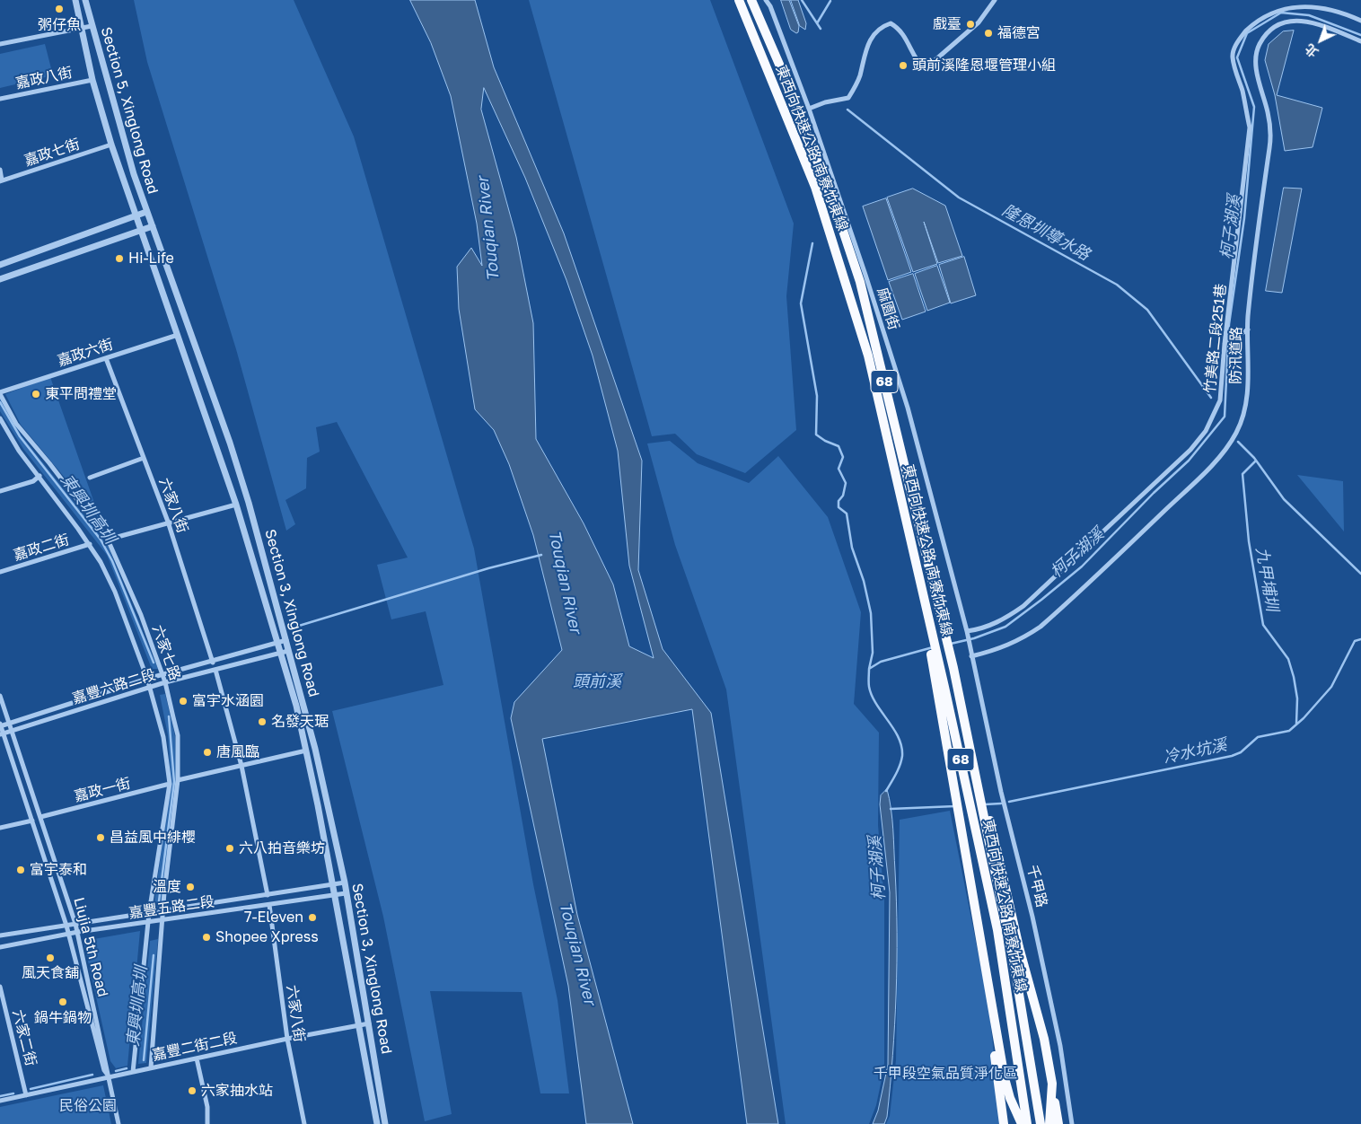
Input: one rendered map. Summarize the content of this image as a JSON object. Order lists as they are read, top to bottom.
{
  "streets": {
    "highway": ["東西向快速公路 南寮竹東線", "68"],
    "street": [
      "嘉政八街",
      "Section 5, Xinglong Road",
      "嘉政七街",
      "麻園街",
      "竹美路二段251巷",
      "嘉政六街",
      "防汛道路",
      "六家八街",
      "嘉政二街",
      "Section 3, Xinglong Road",
      "六家七路",
      "嘉豐六路二段",
      "嘉政一街",
      "千甲路",
      "嘉豐五路二段",
      "Liujia 5th Road",
      "六家二街",
      "嘉豐二街二段"
    ]
  },
  "crossings": [
    ["嘉政八街", "Section 5, Xinglong Road"],
    ["Section 5, Xinglong Road", "嘉政七街"],
    ["Section 5, Xinglong Road", "Section 3, Xinglong Road"],
    ["麻園街", "竹美路二段251巷"],
    ["麻園街", "防汛道路"],
    ["麻園街", "千甲路"],
    ["嘉政六街", "六家八街"],
    ["嘉政六街", "Section 3, Xinglong Road"],
    ["嘉政六街", "六家七路"],
    ["防汛道路", "千甲路"],
    ["六家八街", "嘉豐六路二段"],
    ["六家八街", "嘉豐五路二段"],
    ["六家八街", "嘉豐二街二段"],
    ["嘉政二街", "六家七路"],
    ["Section 3, Xinglong Road", "嘉豐六路二段"],
    ["Section 3, Xinglong Road", "嘉豐五路二段"],
    ["Section 3, Xinglong Road", "嘉豐二街二段"],
    ["六家七路", "嘉豐六路二段"],
    ["六家七路", "嘉政一街"],
    ["六家七路", "嘉豐五路二段"],
    ["六家七路", "嘉豐二街二段"],
    ["嘉豐六路二段", "Liujia 5th Road"],
    ["嘉政一街", "Liujia 5th Road"],
    ["嘉豐五路二段", "Liujia 5th Road"],
    ["Liujia 5th Road", "嘉豐二街二段"],
    ["六家二街", "嘉豐二街二段"]
  ],
  "water": [
    "柯子湖溪",
    "Touqian River",
    "隆恩圳導水路",
    "東興圳高圳",
    "九甲埔圳",
    "頭前溪",
    "冷水坑溪"
  ],
  "parks": ["千甲段空氣品質淨化區", "民俗公園"],
  "places": [
    "粥仔魚",
    "戲臺",
    "福德宮",
    "頭前溪隆恩堰管理小組",
    "Hi-Life",
    "東平問禮堂",
    "富宇水涵園",
    "名發天琚",
    "唐風臨",
    "昌益風中緋櫻",
    "六八拍音樂坊",
    "富宇泰和",
    "溫度",
    "7-Eleven",
    "Shopee Xpress",
    "風天食舖",
    "鍋牛鍋物",
    "六家抽水站"
  ],
  "north": "bottom left"
}
